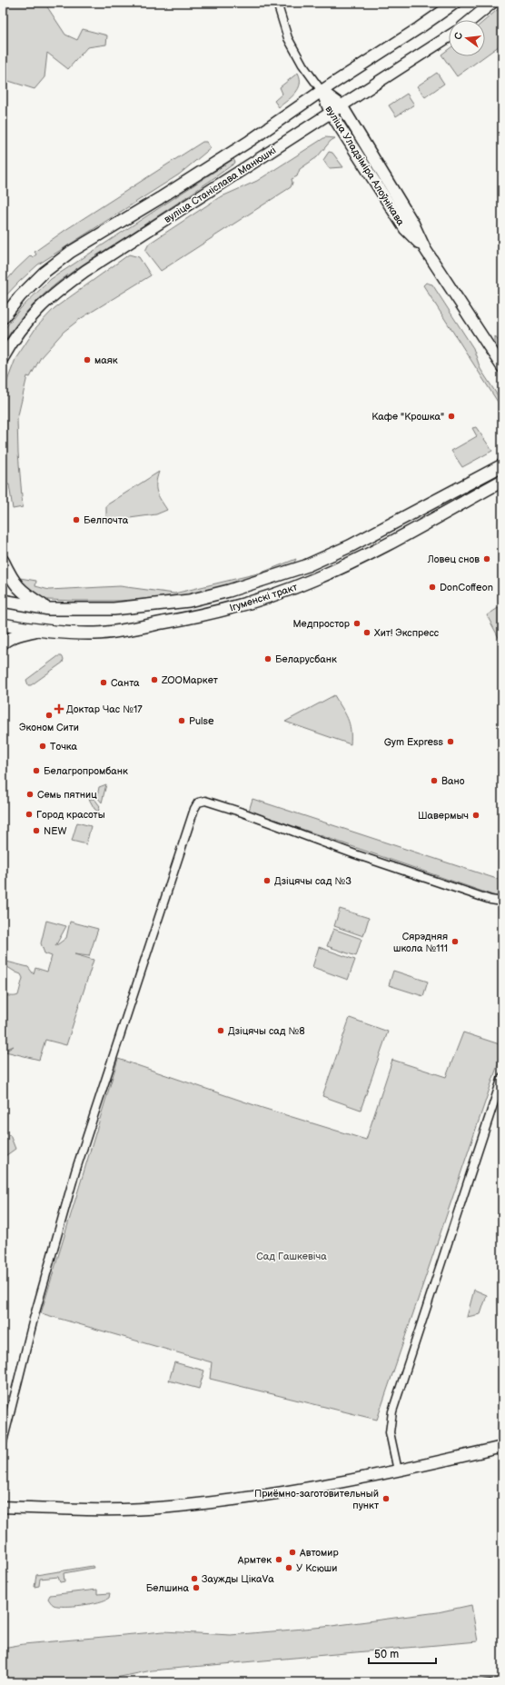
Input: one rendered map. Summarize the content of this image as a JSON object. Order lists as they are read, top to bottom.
{
  "streets": {
    "main road": ["вуліца Уладзіміра Алоўнікава", "вуліца Станіслава Манюшкі", "Ігуменскі тракт"]
  },
  "crossings": [
    ["вуліца Уладзіміра Алоўнікава", "вуліца Станіслава Манюшкі"]
  ],
  "parks": ["Сад Гашкевіча"],
  "places": {
    "other": [
      "маяк",
      "Кафе \"Крошка\"",
      "Белпочта",
      "Ловец снов",
      "DonCoffeon",
      "Медпростор",
      "Хит! Экспресс",
      "Беларусбанк",
      "ZOOМаркет",
      "Санта",
      "Эконом Сити",
      "Pulse",
      "Gym Express",
      "Точка",
      "Белагропромбанк",
      "Вано",
      "Семь пятниц",
      "Город красоты",
      "Шавермыч",
      "NEW",
      "Дзіцячы сад №3",
      "Сярэдняя школа №111",
      "Дзіцячы сад №8",
      "Приёмно-заготовительный пункт",
      "Автомир",
      "Армтек",
      "У Ксюши",
      "Заужды ЦікаVа",
      "Белшина"
    ],
    "health": ["Доктар Час №17"]
  },
  "scale_bar": "50 m",
  "north": "left"
}
